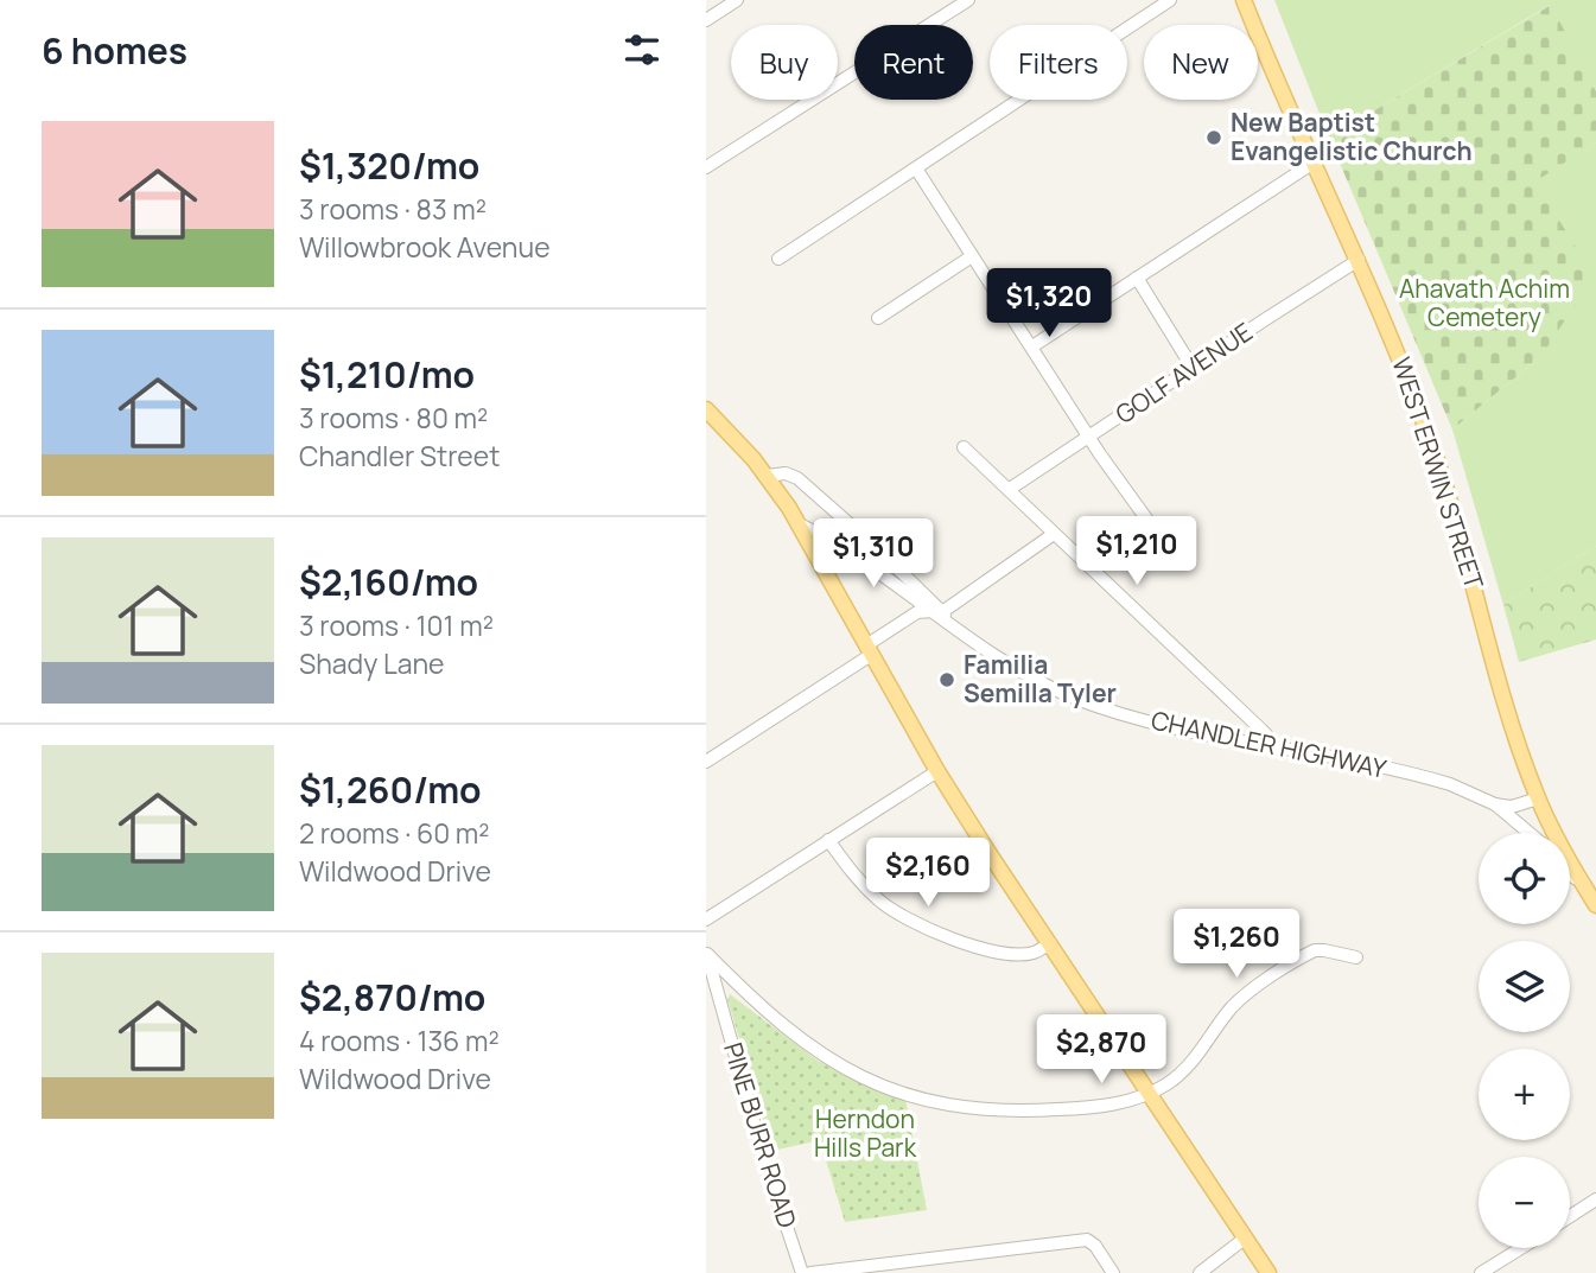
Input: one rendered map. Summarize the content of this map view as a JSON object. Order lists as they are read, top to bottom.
{
  "streets": {
    "main road": ["WEST ERWIN STREET"],
    "street": ["GOLF AVENUE", "CHANDLER HIGHWAY", "PINE BURR ROAD"]
  },
  "crossings": [
    ["GOLF AVENUE", "WEST ERWIN STREET"]
  ],
  "parks": ["Ahavath Achim Cemetery", "Herndon Hills Park"],
  "places": ["New Baptist Evangelistic Church", "Familia Semilla Tyler"],
  "page": {
    "heading": "6 homes",
    "chip": [
      "Buy",
      "Rent",
      "Filters",
      "New"
    ],
    "list": [
      {
        "name": "$1,320/mo",
        "note": "3 rooms · 83 m² · Willowbrook Avenue"
      },
      {
        "name": "$1,210/mo",
        "note": "3 rooms · 80 m² · Chandler Street"
      },
      {
        "name": "$2,160/mo",
        "note": "3 rooms · 101 m² · Shady Lane"
      },
      {
        "name": "$1,260/mo",
        "note": "2 rooms · 60 m² · Wildwood Drive"
      },
      {
        "name": "$2,870/mo",
        "note": "4 rooms · 136 m² · Wildwood Drive"
      }
    ],
    "price": [
      "$1,320",
      "$1,210",
      "$1,310",
      "$2,160",
      "$1,260",
      "$2,870"
    ],
    "map_buttons": ["+", "−"]
  }
}
